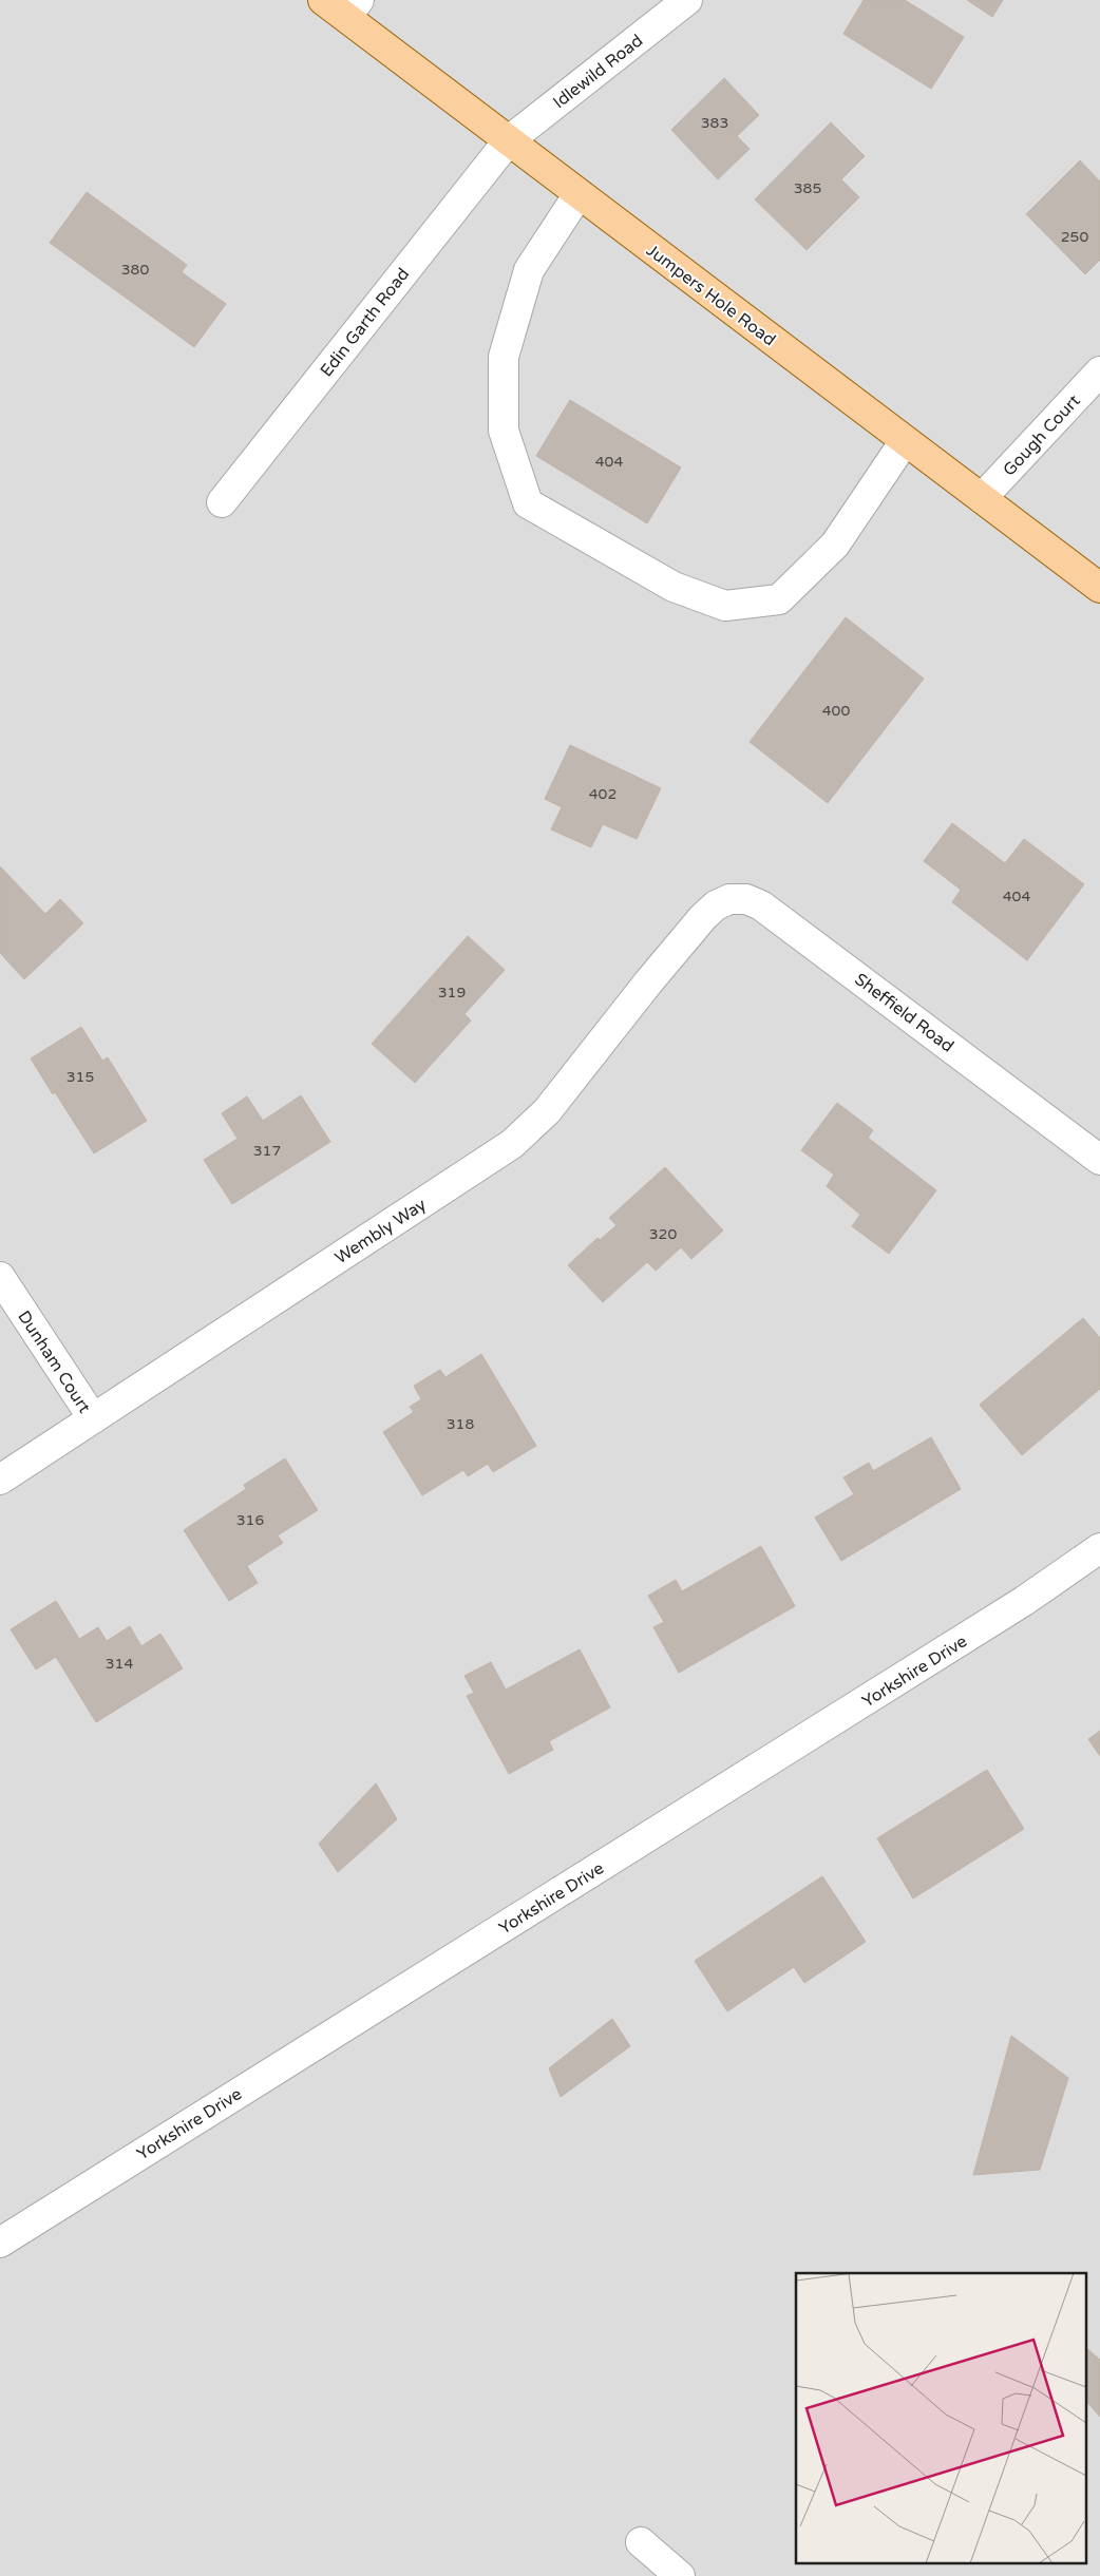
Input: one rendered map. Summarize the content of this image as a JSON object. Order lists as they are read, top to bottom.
{
  "streets": {
    "main road": ["Jumpers Hole Road"],
    "street": [
      "Idlewild Road",
      "Edin Garth Road",
      "Gough Court",
      "Sheffield Road",
      "Wembly Way",
      "Dunham Court",
      "Yorkshire Drive"
    ]
  },
  "crossings": [
    ["Idlewild Road", "Jumpers Hole Road"],
    ["Idlewild Road", "Edin Garth Road"],
    ["Jumpers Hole Road", "Edin Garth Road"],
    ["Jumpers Hole Road", "Gough Court"],
    ["Sheffield Road", "Wembly Way"],
    ["Wembly Way", "Dunham Court"]
  ],
  "house_numbers": [
    "383",
    "385",
    "250",
    "380",
    "404",
    "400",
    "402",
    "404",
    "319",
    "315",
    "317",
    "320",
    "318",
    "316",
    "314"
  ]
}
